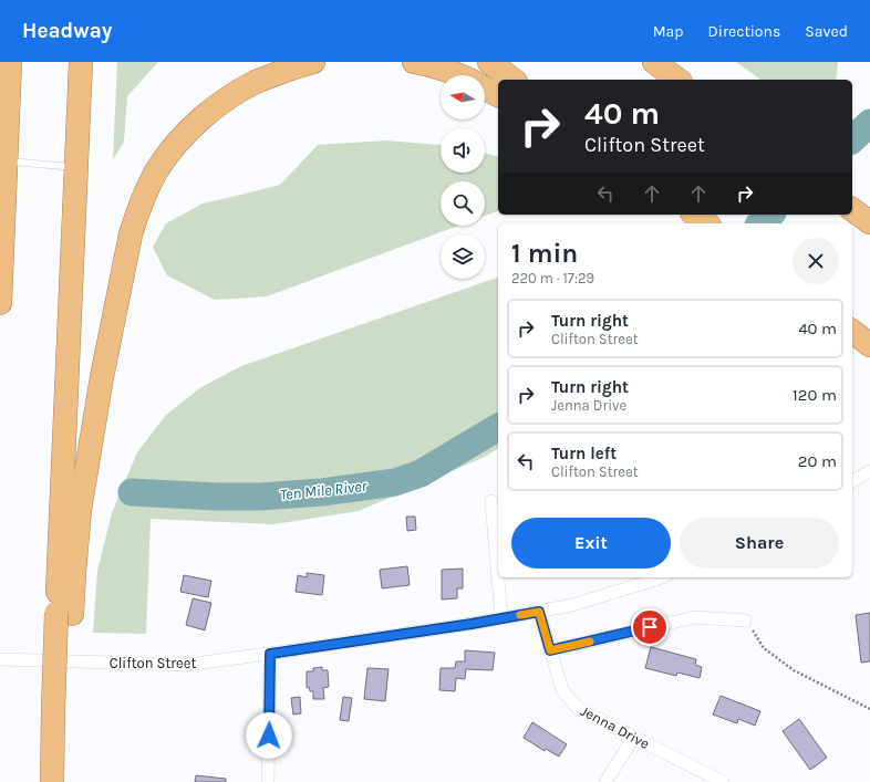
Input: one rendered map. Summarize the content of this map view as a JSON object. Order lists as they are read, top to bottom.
{
  "streets": {
    "street": ["Clifton Street", "Jenna Drive"]
  },
  "crossings": [
    ["Clifton Street", "Jenna Drive"]
  ],
  "water": ["Ten Mile River"],
  "north": "left",
  "page": {
    "header": "Headway",
    "nav": ["Map", "Directions", "Saved"],
    "turn": ["40 m", "Clifton Street"],
    "heading": ["1 min", "220 m · 17:29"],
    "list": [
      {
        "name": "Turn right",
        "note": "Clifton Street",
        "value": "40 m"
      },
      {
        "name": "Turn right",
        "note": "Jenna Drive",
        "value": "120 m"
      },
      {
        "name": "Turn left",
        "note": "Clifton Street",
        "value": "20 m"
      }
    ],
    "buttons": ["Exit", "Share"]
  }
}
